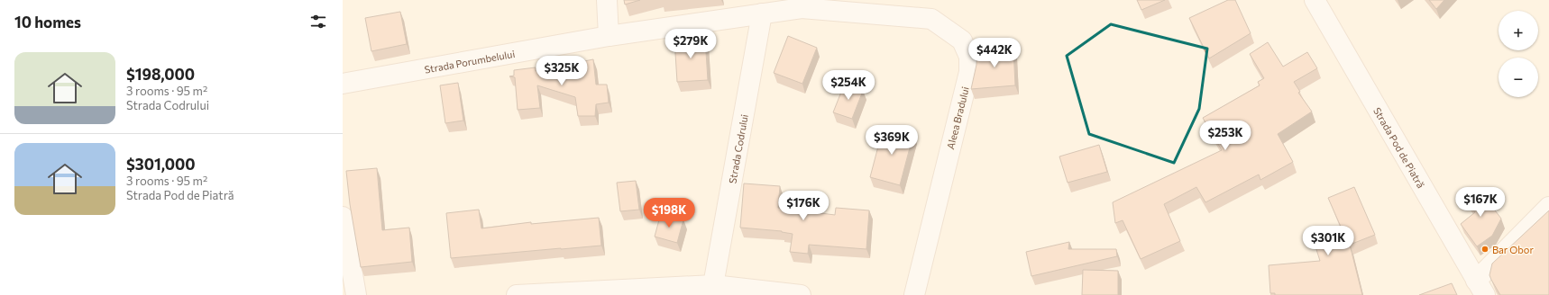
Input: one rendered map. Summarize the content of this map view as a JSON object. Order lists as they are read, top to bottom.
{
  "streets": {
    "street": [
      "Strada Porumbelului",
      "Aleea Bradului",
      "Strada Pod de Piatră",
      "Strada Codrului"
    ]
  },
  "crossings": [
    ["Strada Porumbelului", "Aleea Bradului"],
    ["Strada Porumbelului", "Strada Codrului"]
  ],
  "places": ["Bar Obor"],
  "page": {
    "heading": "10 homes",
    "map_buttons": ["+", "−"],
    "price": [
      "$279K",
      "$442K",
      "$325K",
      "$254K",
      "$253K",
      "$369K",
      "$167K",
      "$176K",
      "$198K",
      "$301K"
    ],
    "list": [
      {
        "name": "$198,000",
        "note": "3 rooms · 95 m² · Strada Codrului"
      },
      {
        "name": "$301,000",
        "note": "3 rooms · 95 m² · Strada Pod de Piatră"
      }
    ]
  }
}
